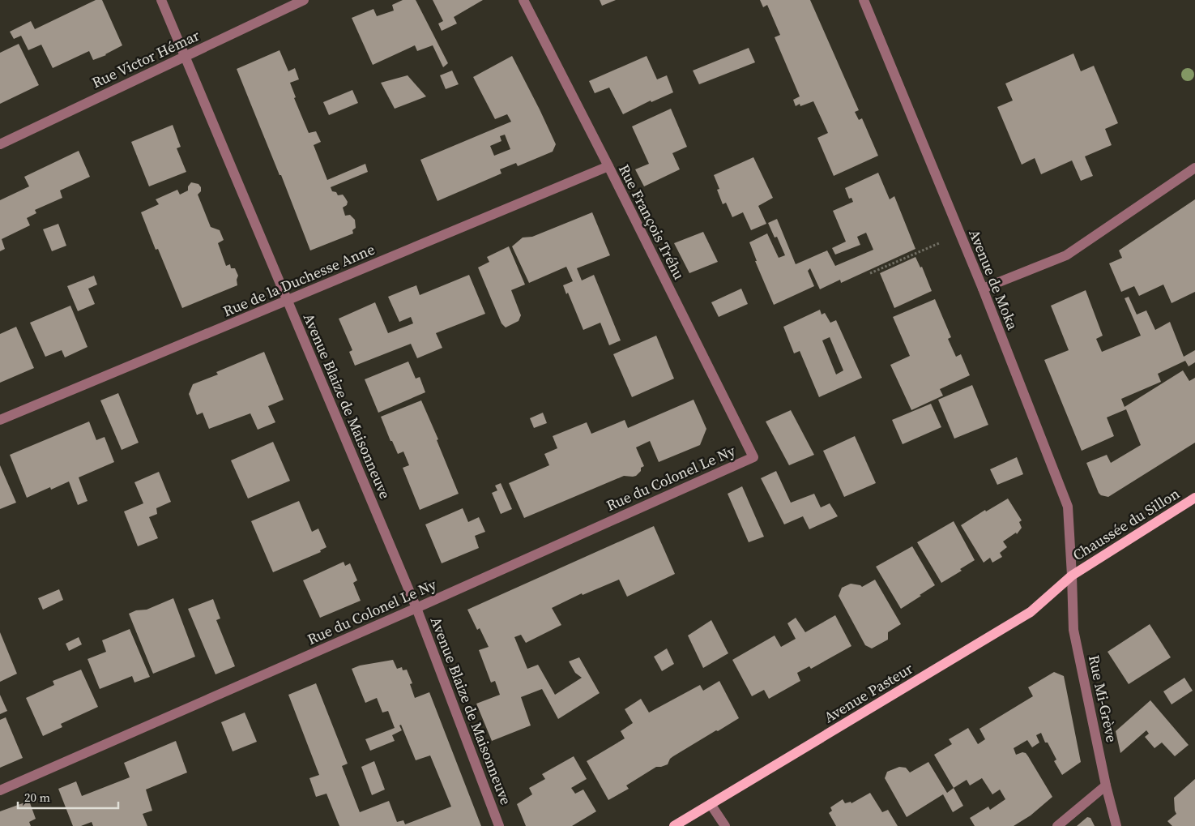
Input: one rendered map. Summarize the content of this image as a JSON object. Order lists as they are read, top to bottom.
{
  "streets": {
    "main road": ["Chaussée du Sillon", "Avenue Pasteur"],
    "street": [
      "Rue Victor Hémar",
      "Rue François Tréhu",
      "Avenue de Moka",
      "Rue de la Duchesse Anne",
      "Avenue Blaize de Maisonneuve",
      "Rue du Colonel Le Ny",
      "Rue Mi-Grève"
    ]
  },
  "crossings": [
    ["Rue Victor Hémar", "Avenue Blaize de Maisonneuve"],
    ["Rue François Tréhu", "Rue de la Duchesse Anne"],
    ["Rue François Tréhu", "Rue du Colonel Le Ny"],
    ["Avenue de Moka", "Chaussée du Sillon"],
    ["Avenue de Moka", "Avenue Pasteur"],
    ["Avenue de Moka", "Rue Mi-Grève"],
    ["Rue de la Duchesse Anne", "Avenue Blaize de Maisonneuve"],
    ["Avenue Blaize de Maisonneuve", "Rue du Colonel Le Ny"],
    ["Chaussée du Sillon", "Avenue Pasteur"],
    ["Chaussée du Sillon", "Rue Mi-Grève"],
    ["Avenue Pasteur", "Rue Mi-Grève"]
  ],
  "scale_bar": "20 m"
}
